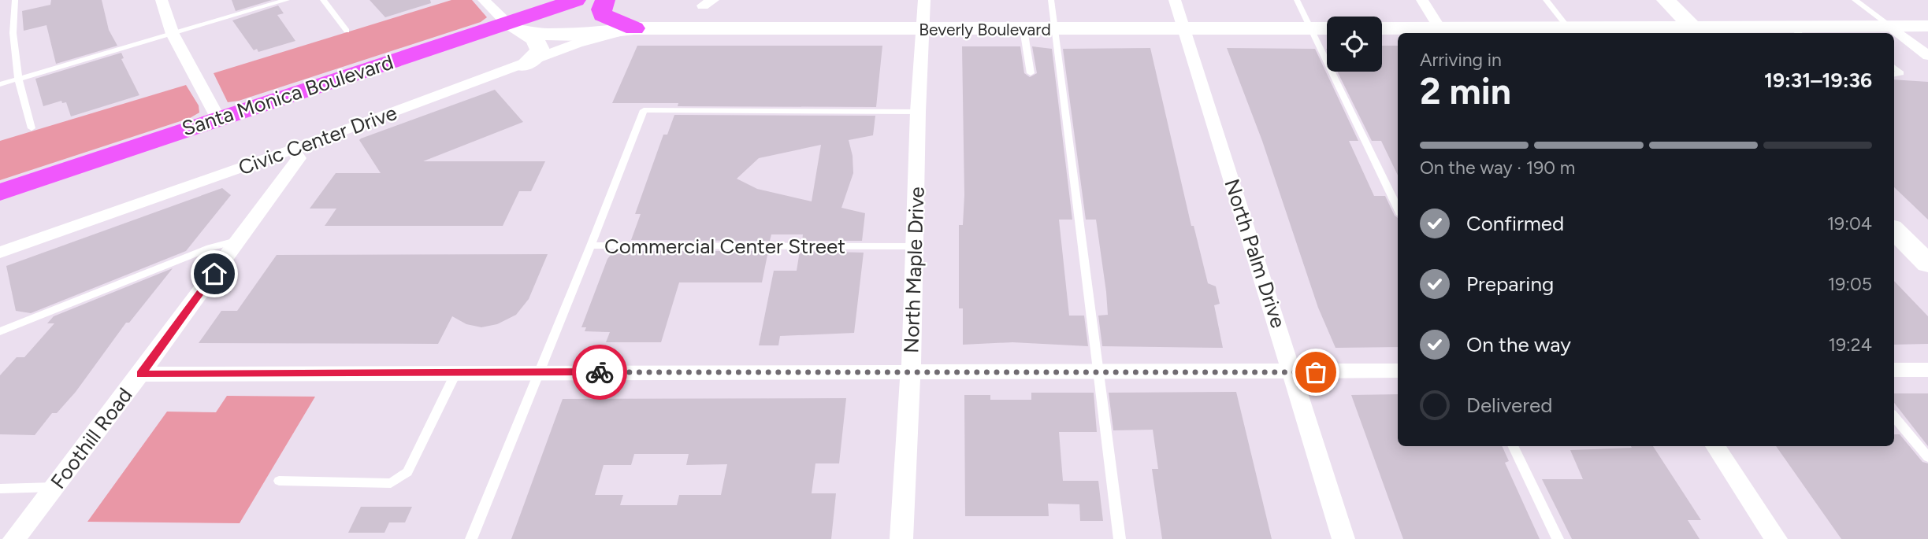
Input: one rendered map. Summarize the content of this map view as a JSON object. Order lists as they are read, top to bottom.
{
  "streets": {
    "main road": ["Beverly Boulevard", "Santa Monica Boulevard"],
    "street": [
      "Civic Center Drive",
      "North Palm Drive",
      "North Maple Drive",
      "Foothill Road"
    ],
    "lane": ["Commercial Center Street"]
  },
  "crossings": [
    ["Beverly Boulevard", "Santa Monica Boulevard"],
    ["Beverly Boulevard", "North Palm Drive"],
    ["Beverly Boulevard", "North Maple Drive"],
    ["Civic Center Drive", "Foothill Road"],
    ["Commercial Center Street", "North Maple Drive"]
  ],
  "page": {
    "heading": ["2 min", "Arriving in", "19:31–19:36"],
    "bar": "On the way · 190 m",
    "list": [
      ["Confirmed", "19:04"],
      ["Preparing", "19:05"],
      ["On the way", "19:24"],
      "Delivered"
    ]
  }
}
